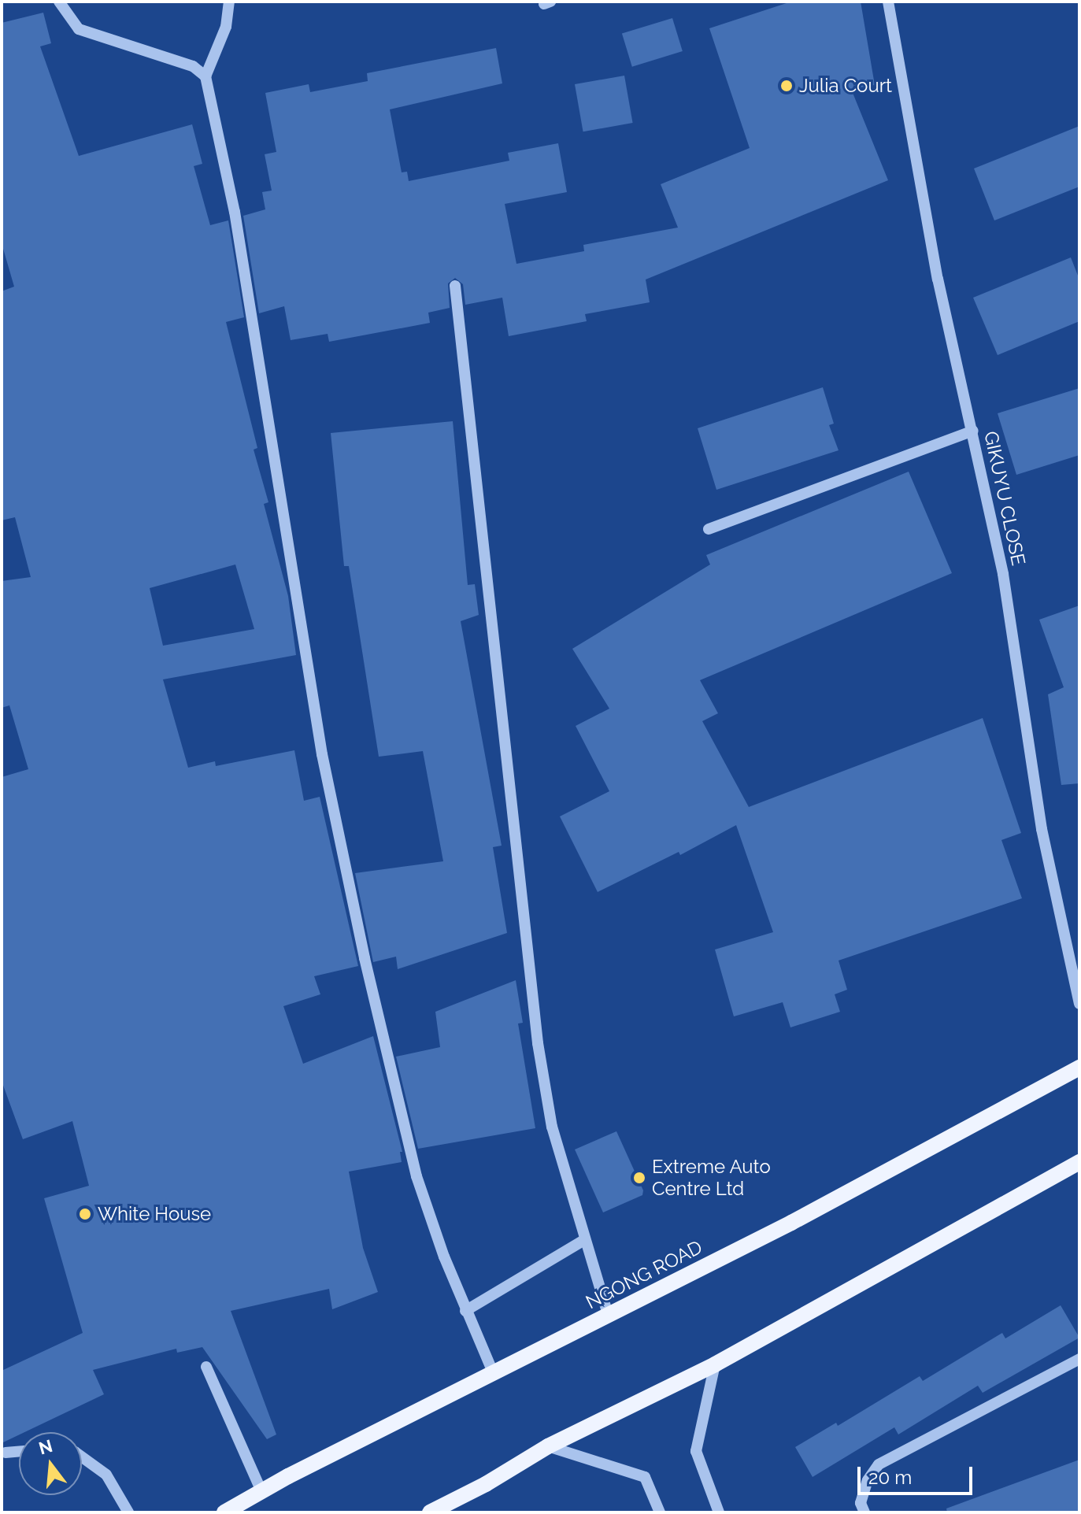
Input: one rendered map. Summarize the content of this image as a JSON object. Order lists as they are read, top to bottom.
{
  "streets": {
    "main road": ["NGONG ROAD"],
    "street": ["GIKUYU CLOSE"]
  },
  "places": ["Julia Court", "Extreme Auto Centre Ltd", "White House"],
  "scale_bar": "20 m",
  "north": "top"
}
